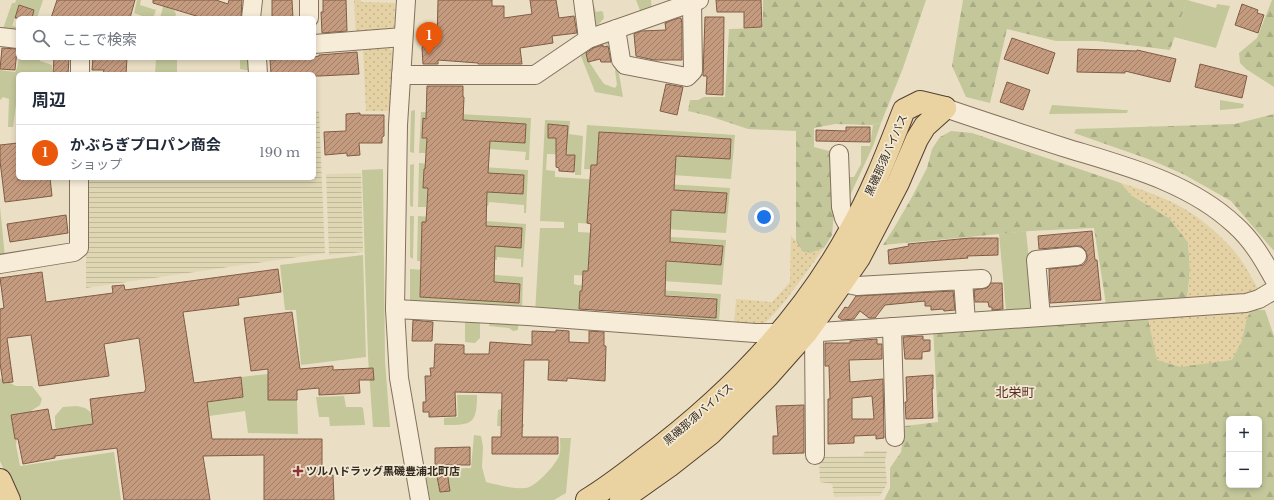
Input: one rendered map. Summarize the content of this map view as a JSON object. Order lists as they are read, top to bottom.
{
  "streets": {
    "main road": ["黒磯那須バイパス"]
  },
  "districts": ["北栄町"],
  "places": {
    "health": ["ツルハドラッグ黒磯豊浦北町店"]
  },
  "page": {
    "search": "ここで検索",
    "pins": "1",
    "heading": "周辺",
    "list": [
      {
        "mark": "1",
        "name": "かぶらぎプロパン商会",
        "note": "ショップ",
        "value": "190 m"
      }
    ],
    "map_buttons": ["+", "−"]
  }
}
